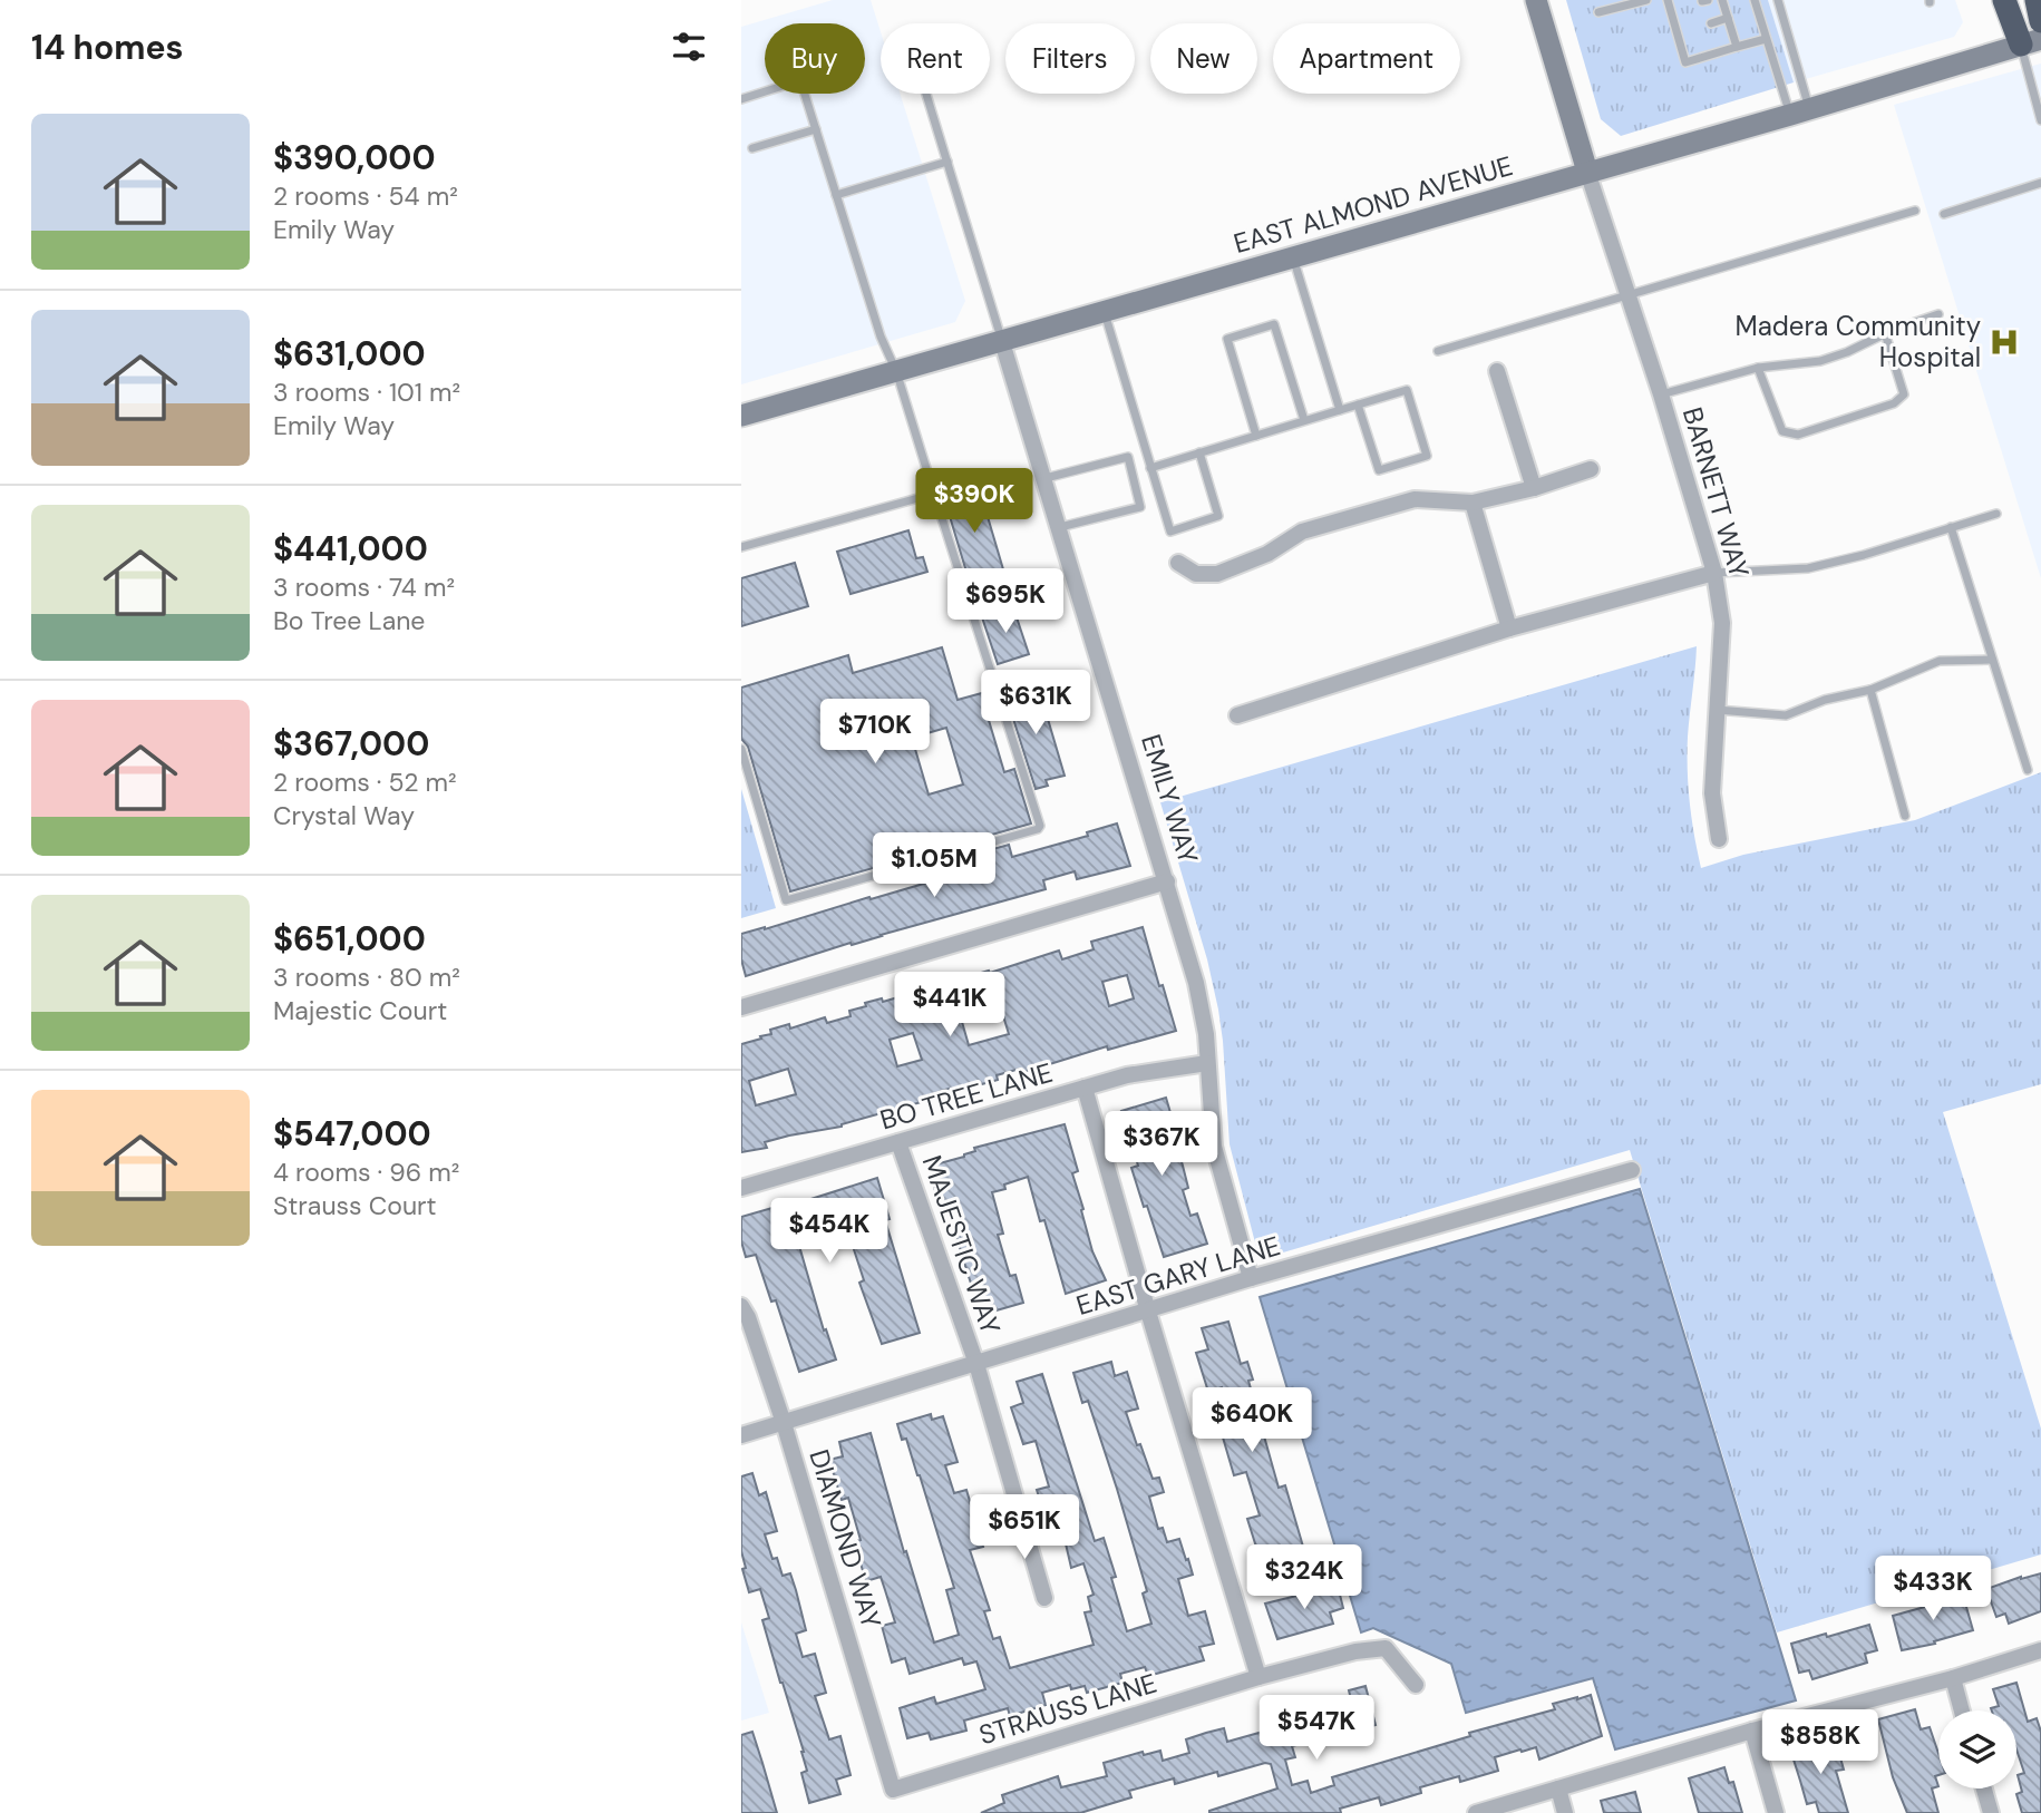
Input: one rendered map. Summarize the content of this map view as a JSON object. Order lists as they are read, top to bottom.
{
  "streets": {
    "main road": ["EAST ALMOND AVENUE"],
    "street": [
      "BARNETT WAY",
      "EMILY WAY",
      "BO TREE LANE",
      "MAJESTIC WAY",
      "EAST GARY LANE",
      "DIAMOND WAY",
      "STRAUSS LANE"
    ]
  },
  "crossings": [
    ["EAST ALMOND AVENUE", "BARNETT WAY"],
    ["EAST ALMOND AVENUE", "EMILY WAY"],
    ["EMILY WAY", "BO TREE LANE"],
    ["EMILY WAY", "EAST GARY LANE"],
    ["BO TREE LANE", "MAJESTIC WAY"],
    ["MAJESTIC WAY", "EAST GARY LANE"],
    ["EAST GARY LANE", "DIAMOND WAY"],
    ["DIAMOND WAY", "STRAUSS LANE"]
  ],
  "places": {
    "hospital": ["Madera Community Hospital"]
  },
  "page": {
    "heading": "14 homes",
    "chip": [
      "Buy",
      "Rent",
      "Filters",
      "New",
      "Apartment"
    ],
    "list": [
      {
        "name": "$390,000",
        "note": "2 rooms · 54 m² · Emily Way"
      },
      {
        "name": "$631,000",
        "note": "3 rooms · 101 m² · Emily Way"
      },
      {
        "name": "$441,000",
        "note": "3 rooms · 74 m² · Bo Tree Lane"
      },
      {
        "name": "$367,000",
        "note": "2 rooms · 52 m² · Crystal Way"
      },
      {
        "name": "$651,000",
        "note": "3 rooms · 80 m² · Majestic Court"
      },
      {
        "name": "$547,000",
        "note": "4 rooms · 96 m² · Strauss Court"
      }
    ],
    "price": [
      "$390K",
      "$695K",
      "$631K",
      "$710K",
      "$1.05M",
      "$441K",
      "$367K",
      "$454K",
      "$640K",
      "$651K",
      "$324K",
      "$433K",
      "$547K",
      "$858K"
    ]
  }
}
